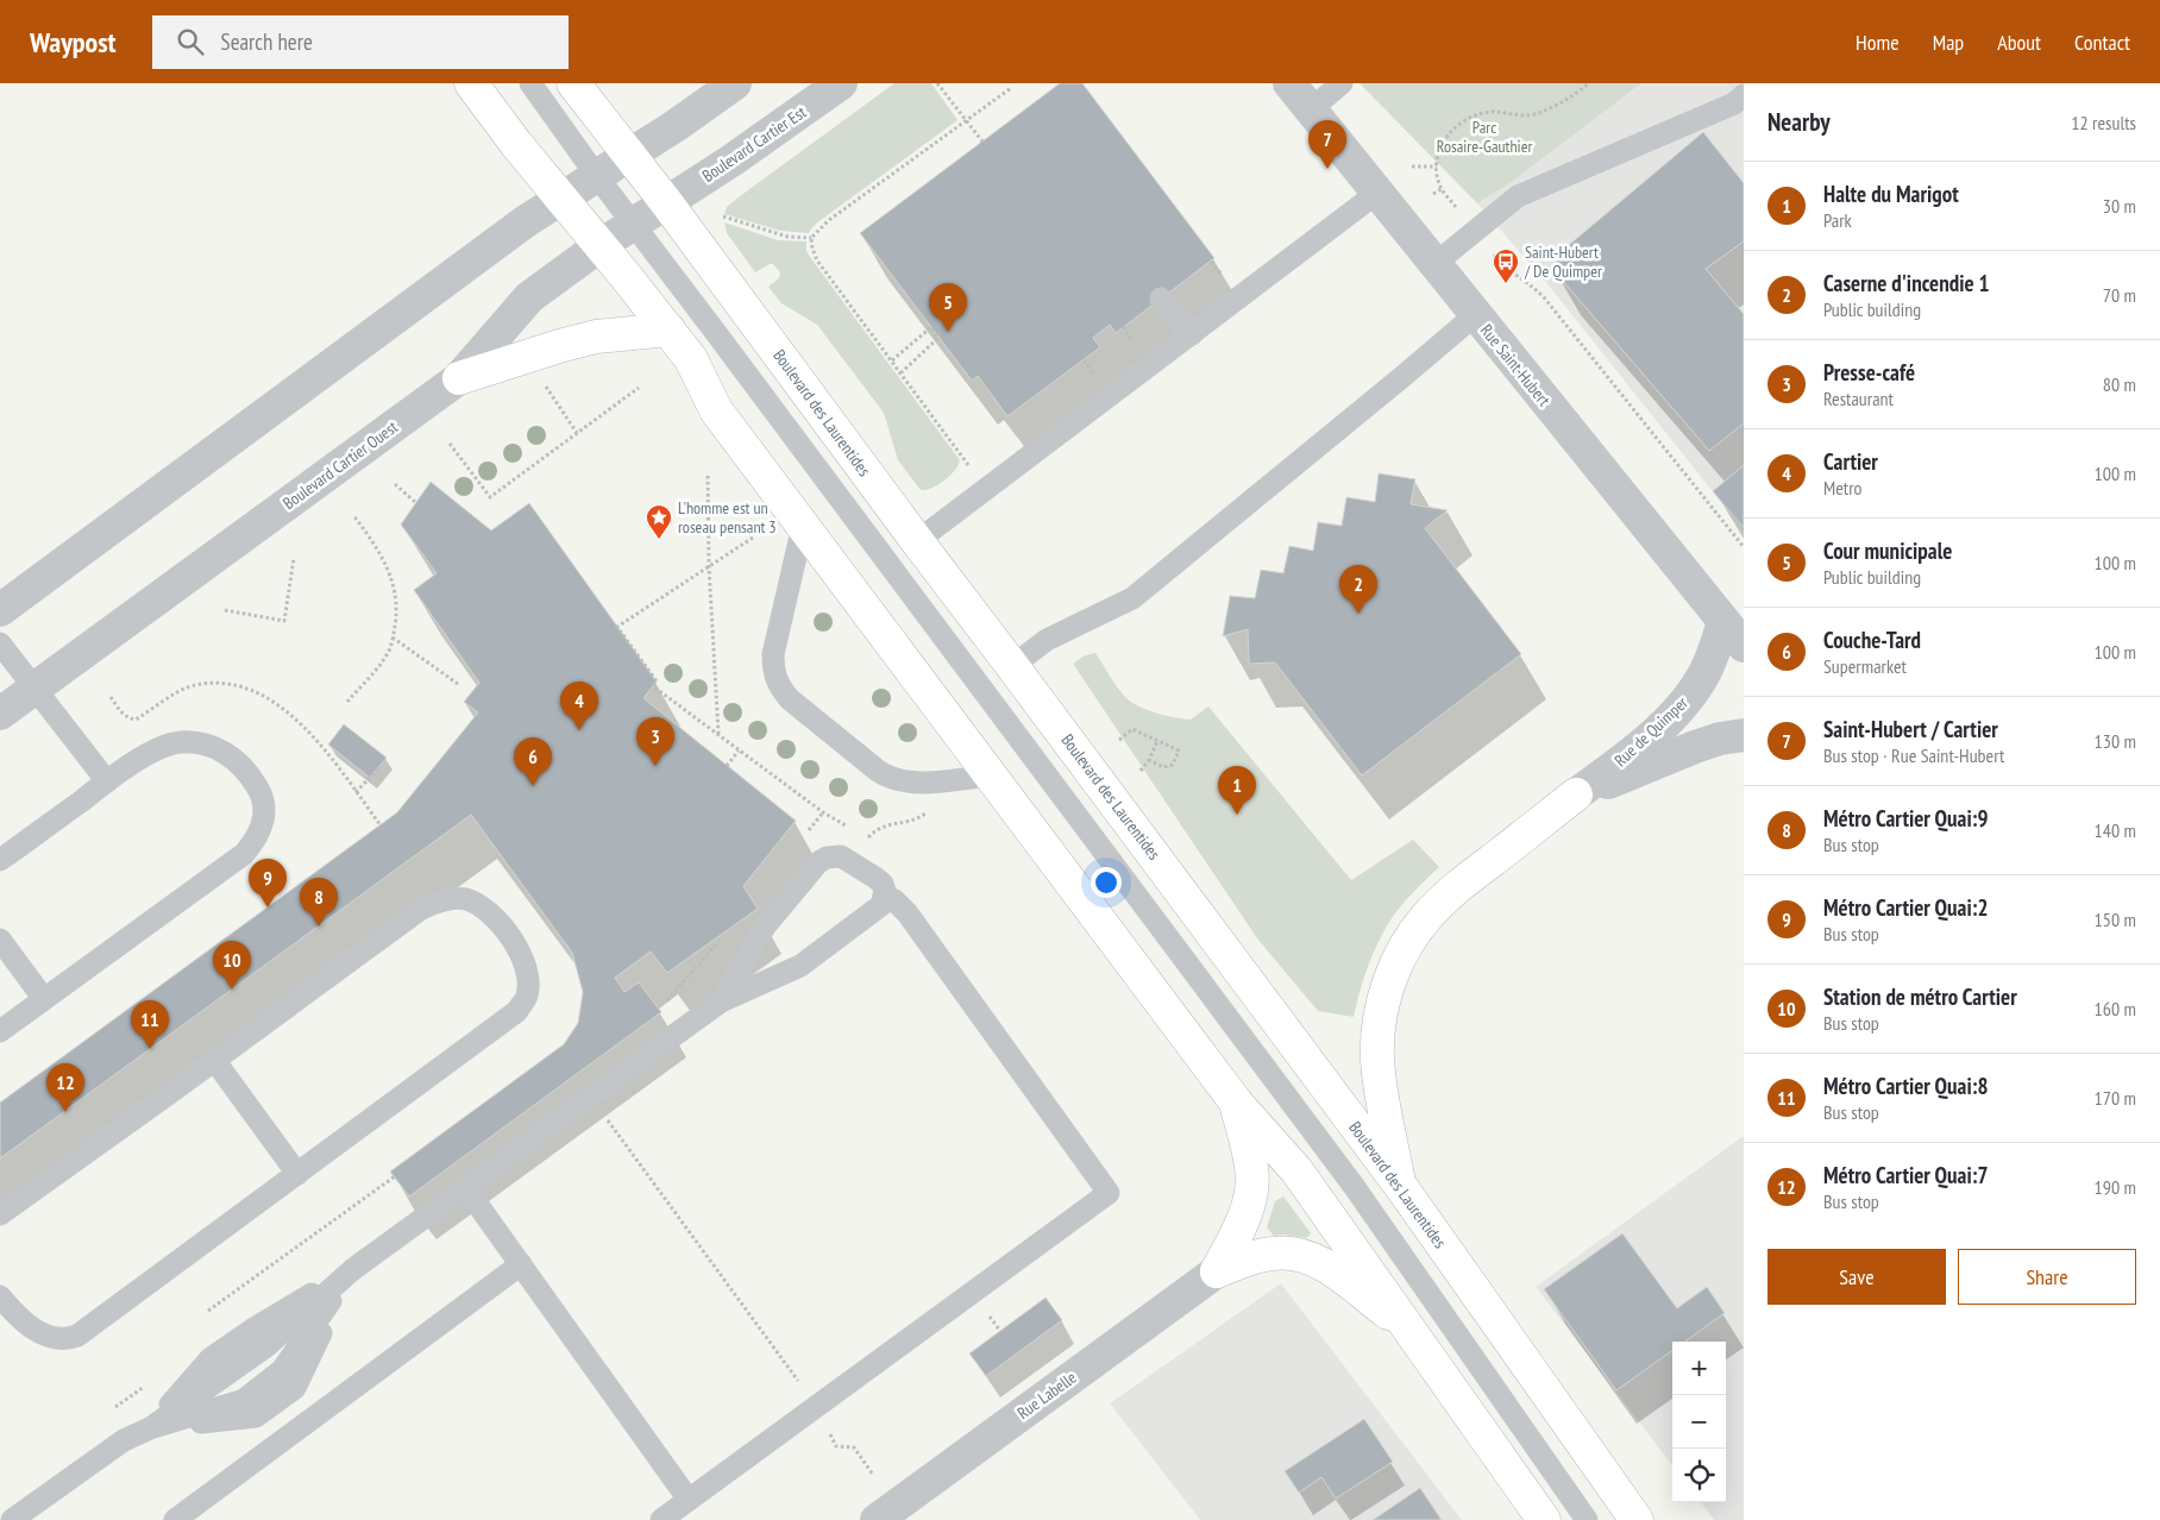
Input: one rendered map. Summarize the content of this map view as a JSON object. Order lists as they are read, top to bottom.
{
  "streets": {
    "main road": ["Boulevard des Laurentides"],
    "street": [
      "Boulevard Cartier Est",
      "Rue Saint-Hubert",
      "Boulevard Cartier Ouest",
      "Rue de Quimper",
      "Rue Labelle"
    ]
  },
  "crossings": [
    ["Boulevard Cartier Est", "Boulevard des Laurentides"],
    ["Boulevard Cartier Est", "Boulevard Cartier Ouest"],
    ["Rue Saint-Hubert", "Rue de Quimper"],
    ["Boulevard des Laurentides", "Boulevard Cartier Ouest"]
  ],
  "parks": ["Parc Rosaire-Gauthier"],
  "places": {
    "bus stop": ["Saint-Hubert / De Quimper"],
    "place": ["L'homme est un roseau pensant 3"]
  },
  "page": {
    "header": "Waypost",
    "search": "Search here",
    "nav": [
      "Home",
      "Map",
      "About",
      "Contact"
    ],
    "heading": ["Nearby", "12 results"],
    "pins": [
      "7",
      "5",
      "2",
      "4",
      "3",
      "6",
      "1",
      "9",
      "8",
      "10",
      "11",
      "12"
    ],
    "list": [
      {
        "mark": "1",
        "name": "Halte du Marigot",
        "note": "Park",
        "value": "30 m"
      },
      {
        "mark": "2",
        "name": "Caserne d'incendie 1",
        "note": "Public building",
        "value": "70 m"
      },
      {
        "mark": "3",
        "name": "Presse-café",
        "note": "Restaurant",
        "value": "80 m"
      },
      {
        "mark": "4",
        "name": "Cartier",
        "note": "Metro",
        "value": "100 m"
      },
      {
        "mark": "5",
        "name": "Cour municipale",
        "note": "Public building",
        "value": "100 m"
      },
      {
        "mark": "6",
        "name": "Couche-Tard",
        "note": "Supermarket",
        "value": "100 m"
      },
      {
        "mark": "7",
        "name": "Saint-Hubert / Cartier",
        "note": "Bus stop · Rue Saint-Hubert",
        "value": "130 m"
      },
      {
        "mark": "8",
        "name": "Métro Cartier Quai:9",
        "note": "Bus stop",
        "value": "140 m"
      },
      {
        "mark": "9",
        "name": "Métro Cartier Quai:2",
        "note": "Bus stop",
        "value": "150 m"
      },
      {
        "mark": "10",
        "name": "Station de métro Cartier",
        "note": "Bus stop",
        "value": "160 m"
      },
      {
        "mark": "11",
        "name": "Métro Cartier Quai:8",
        "note": "Bus stop",
        "value": "170 m"
      },
      {
        "mark": "12",
        "name": "Métro Cartier Quai:7",
        "note": "Bus stop",
        "value": "190 m"
      }
    ],
    "buttons": ["Save", "Share"],
    "map_buttons": ["+", "−"]
  }
}
